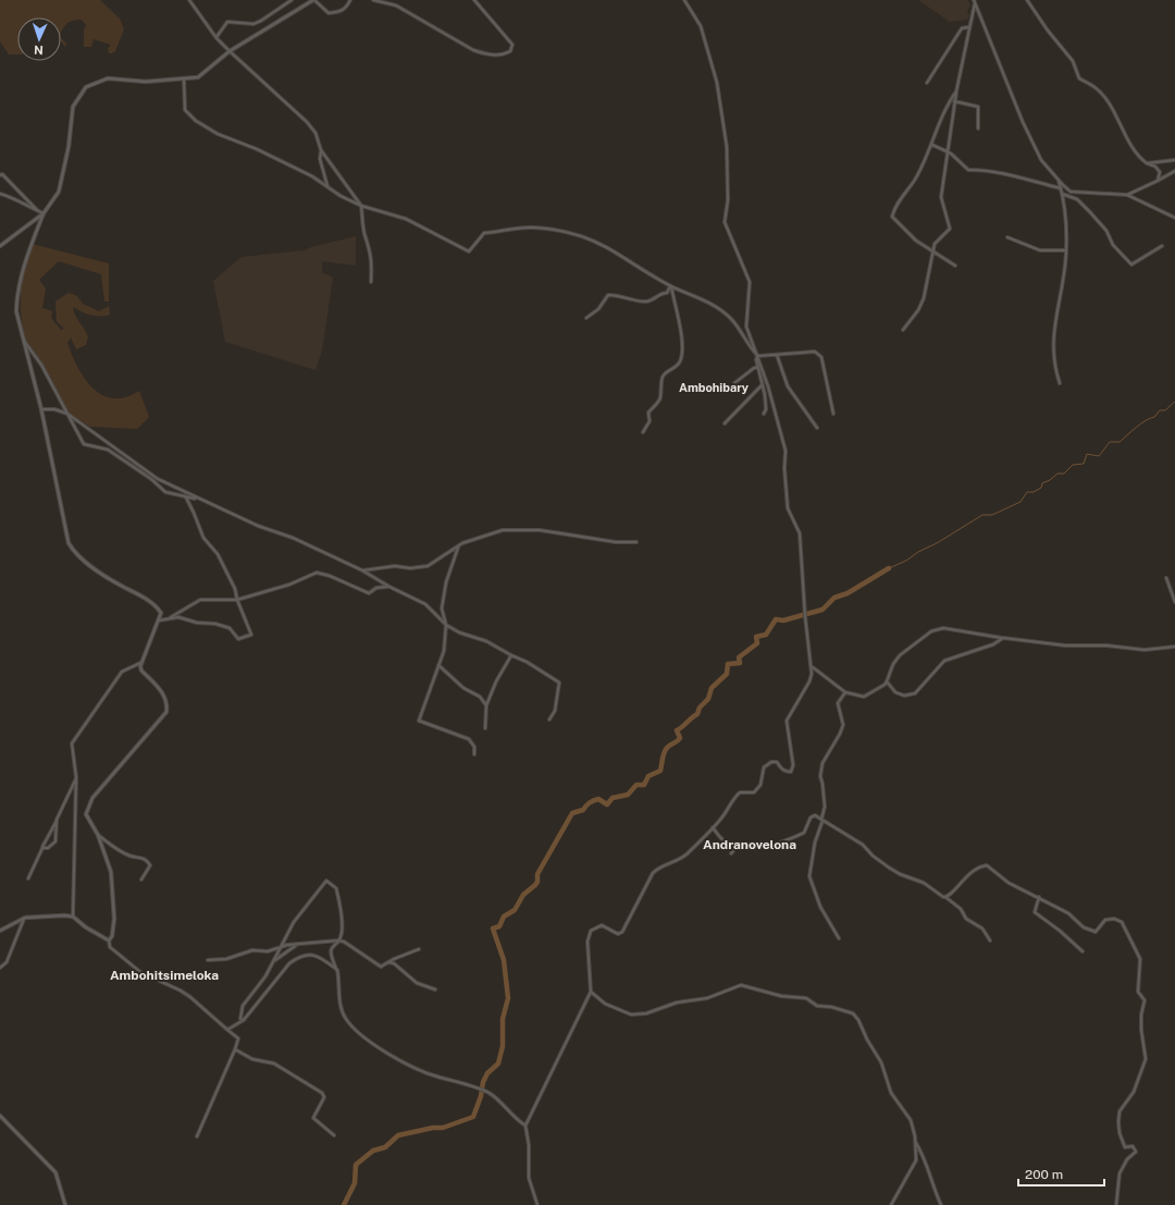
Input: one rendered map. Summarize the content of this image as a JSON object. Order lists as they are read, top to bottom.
{
  "districts": ["Ambohibary", "Andranovelona", "Ambohitsimeloka"],
  "scale_bar": "200 m",
  "north": "bottom"
}
